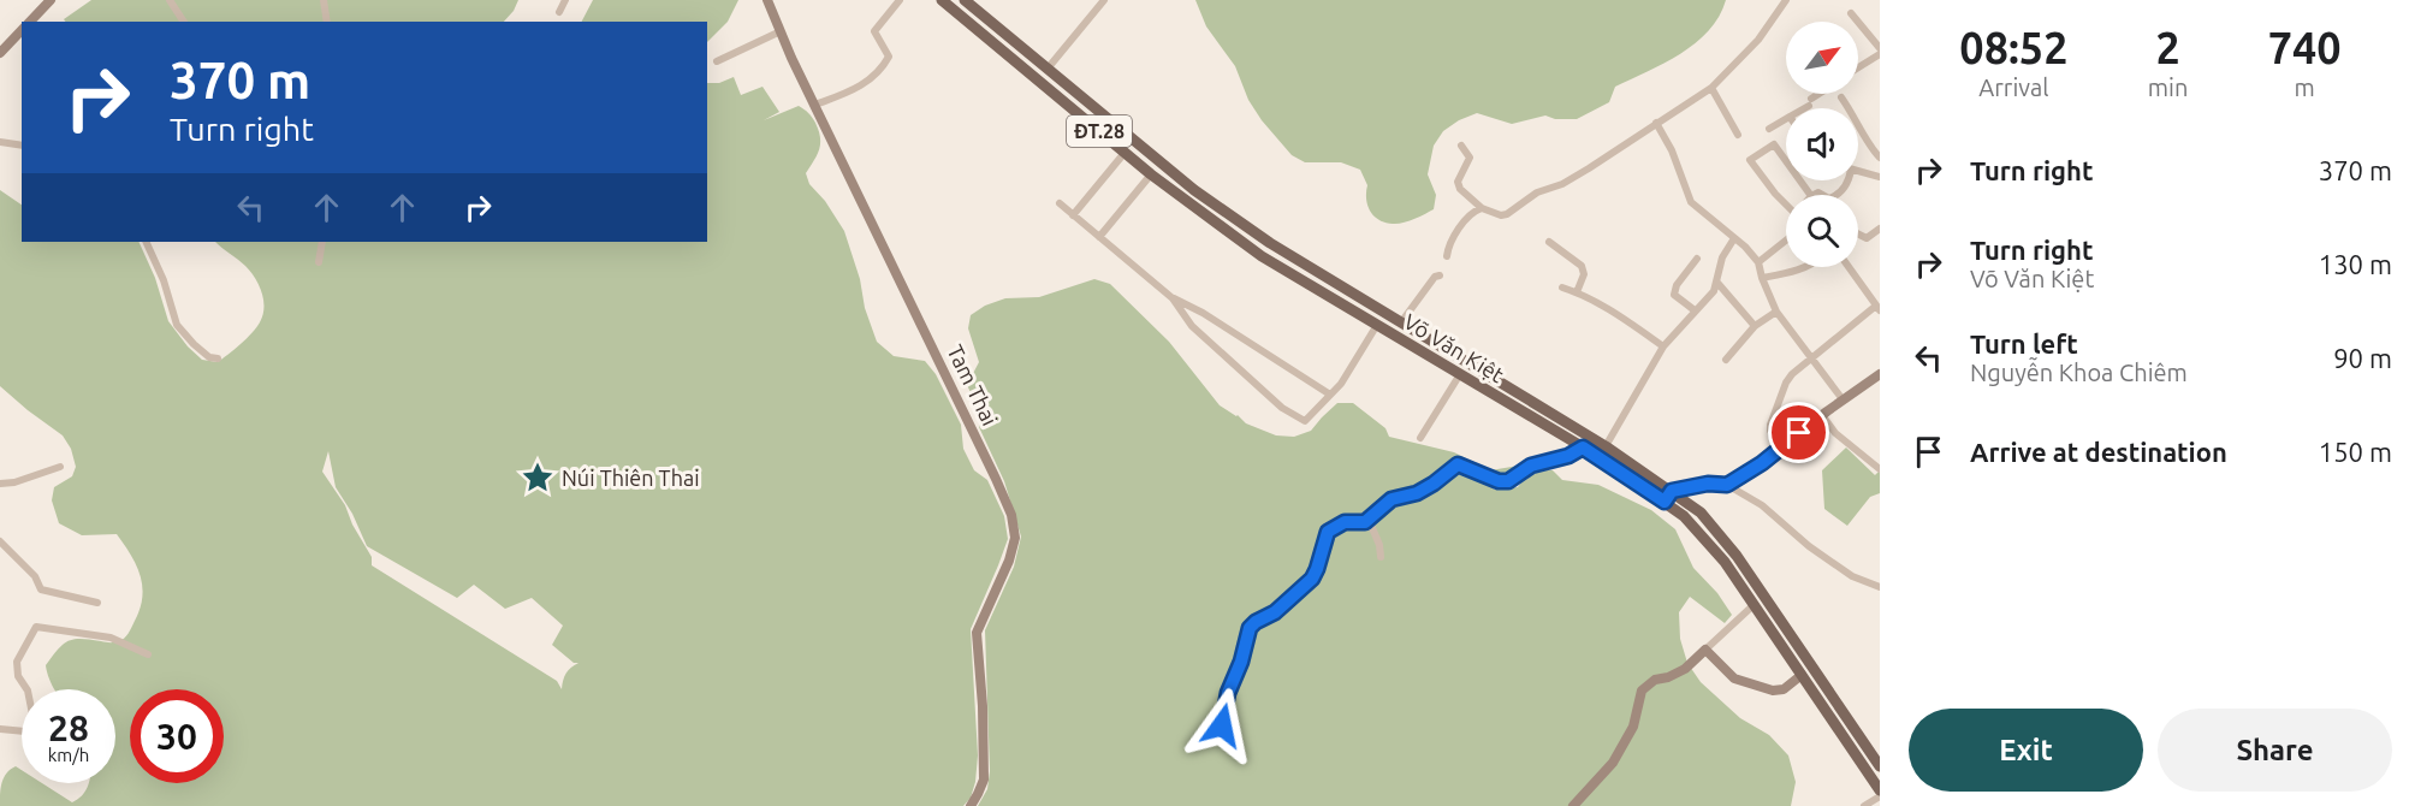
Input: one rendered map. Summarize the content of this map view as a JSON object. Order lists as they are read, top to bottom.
{
  "streets": {
    "main road": ["ĐT.28", "Võ Văn Kiệt"],
    "street": ["Tam Thai"]
  },
  "places": {
    "place": ["Núi Thiên Thai"]
  },
  "north": "top right",
  "page": {
    "eta": [
      "08:52",
      "Arrival",
      "2",
      "min",
      "740",
      "m"
    ],
    "turn": ["370 m", "Turn right"],
    "list": [
      {
        "name": "Turn right",
        "value": "370 m"
      },
      {
        "name": "Turn right",
        "note": "Võ Văn Kiệt",
        "value": "130 m"
      },
      {
        "name": "Turn left",
        "note": "Nguyễn Khoa Chiêm",
        "value": "90 m"
      },
      {
        "name": "Arrive at destination",
        "value": "150 m"
      }
    ],
    "speed": "28 km/h",
    "limit": "30",
    "buttons": ["Exit", "Share"]
  }
}
